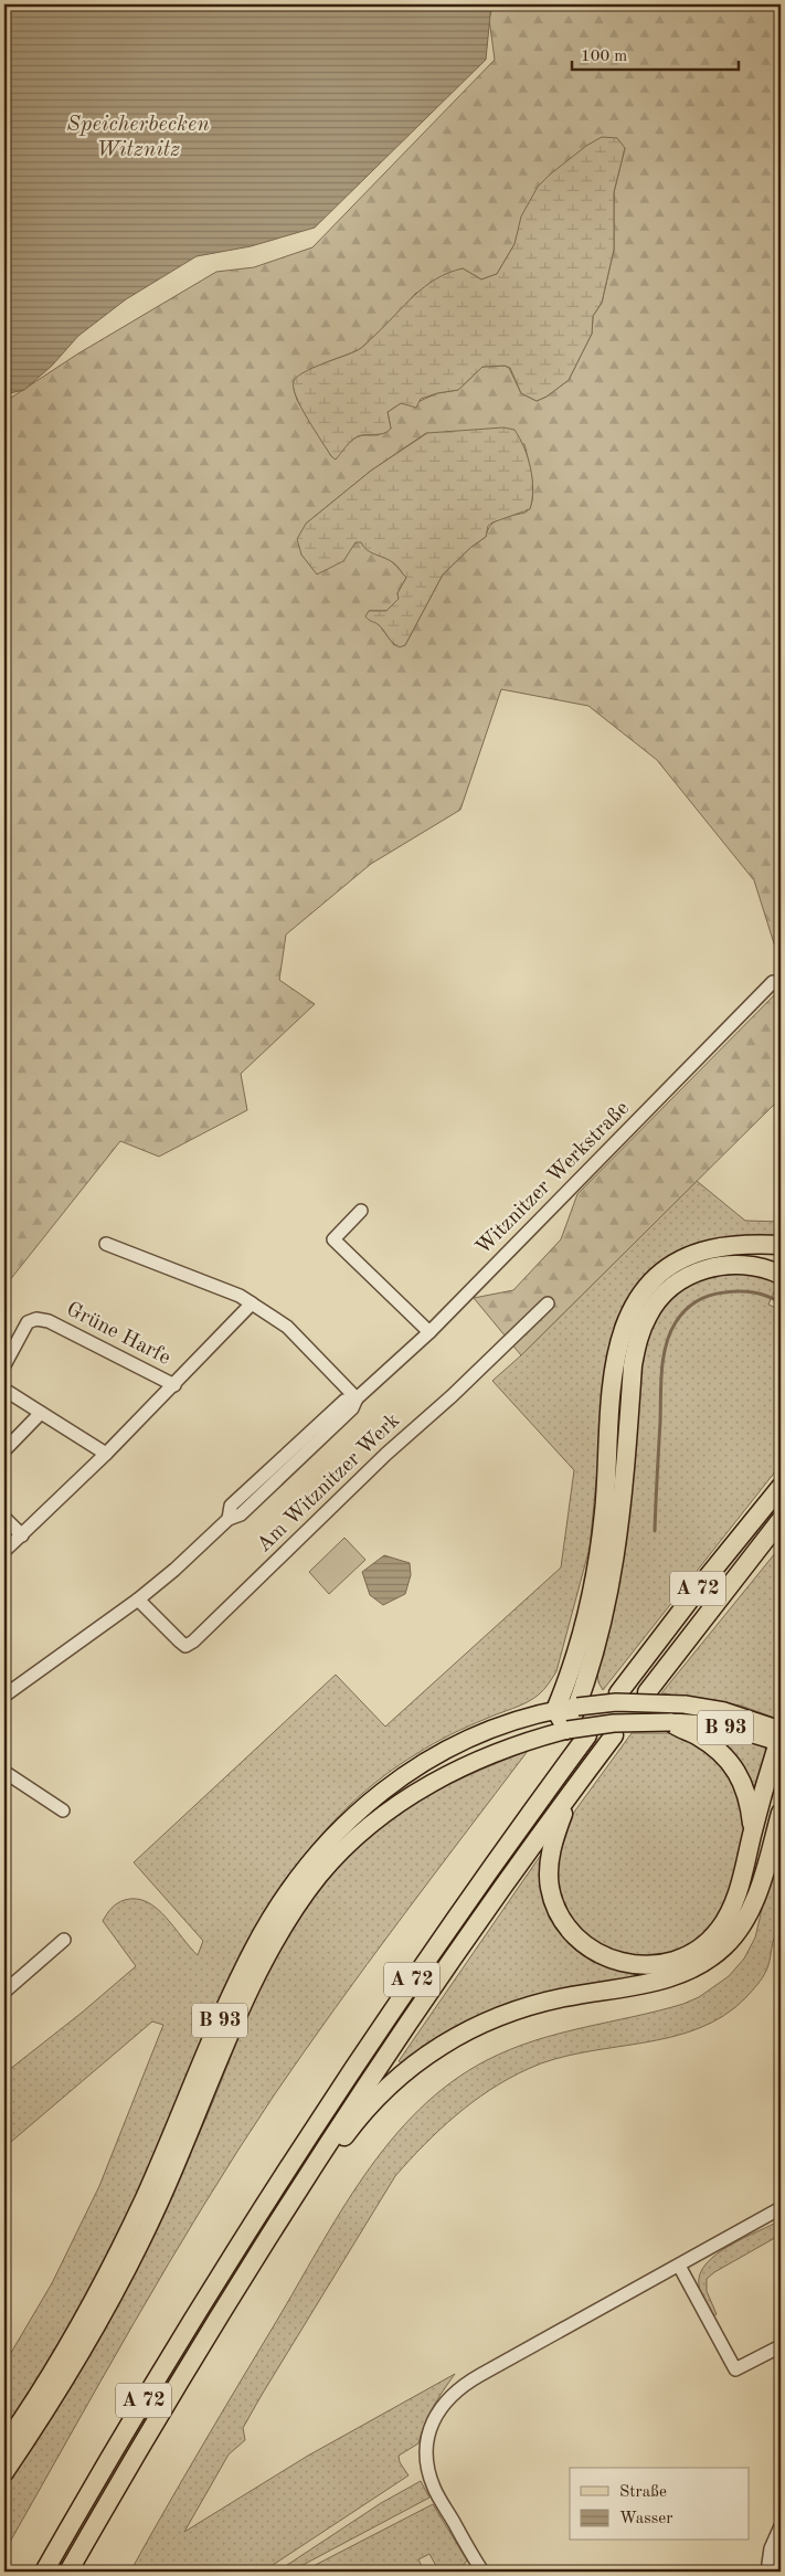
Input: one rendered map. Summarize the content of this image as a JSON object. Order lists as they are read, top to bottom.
{
  "streets": {
    "highway": ["A 72"],
    "main road": ["B 93"],
    "street": ["Witznitzer Werkstraße", "Grüne Harfe", "Am Witznitzer Werk"]
  },
  "crossings": [
    ["Witznitzer Werkstraße", "Am Witznitzer Werk"]
  ],
  "water": ["Speicherbecken Witznitz"],
  "legend": ["Straße", "Wasser"],
  "scale_bar": "100 m"
}
